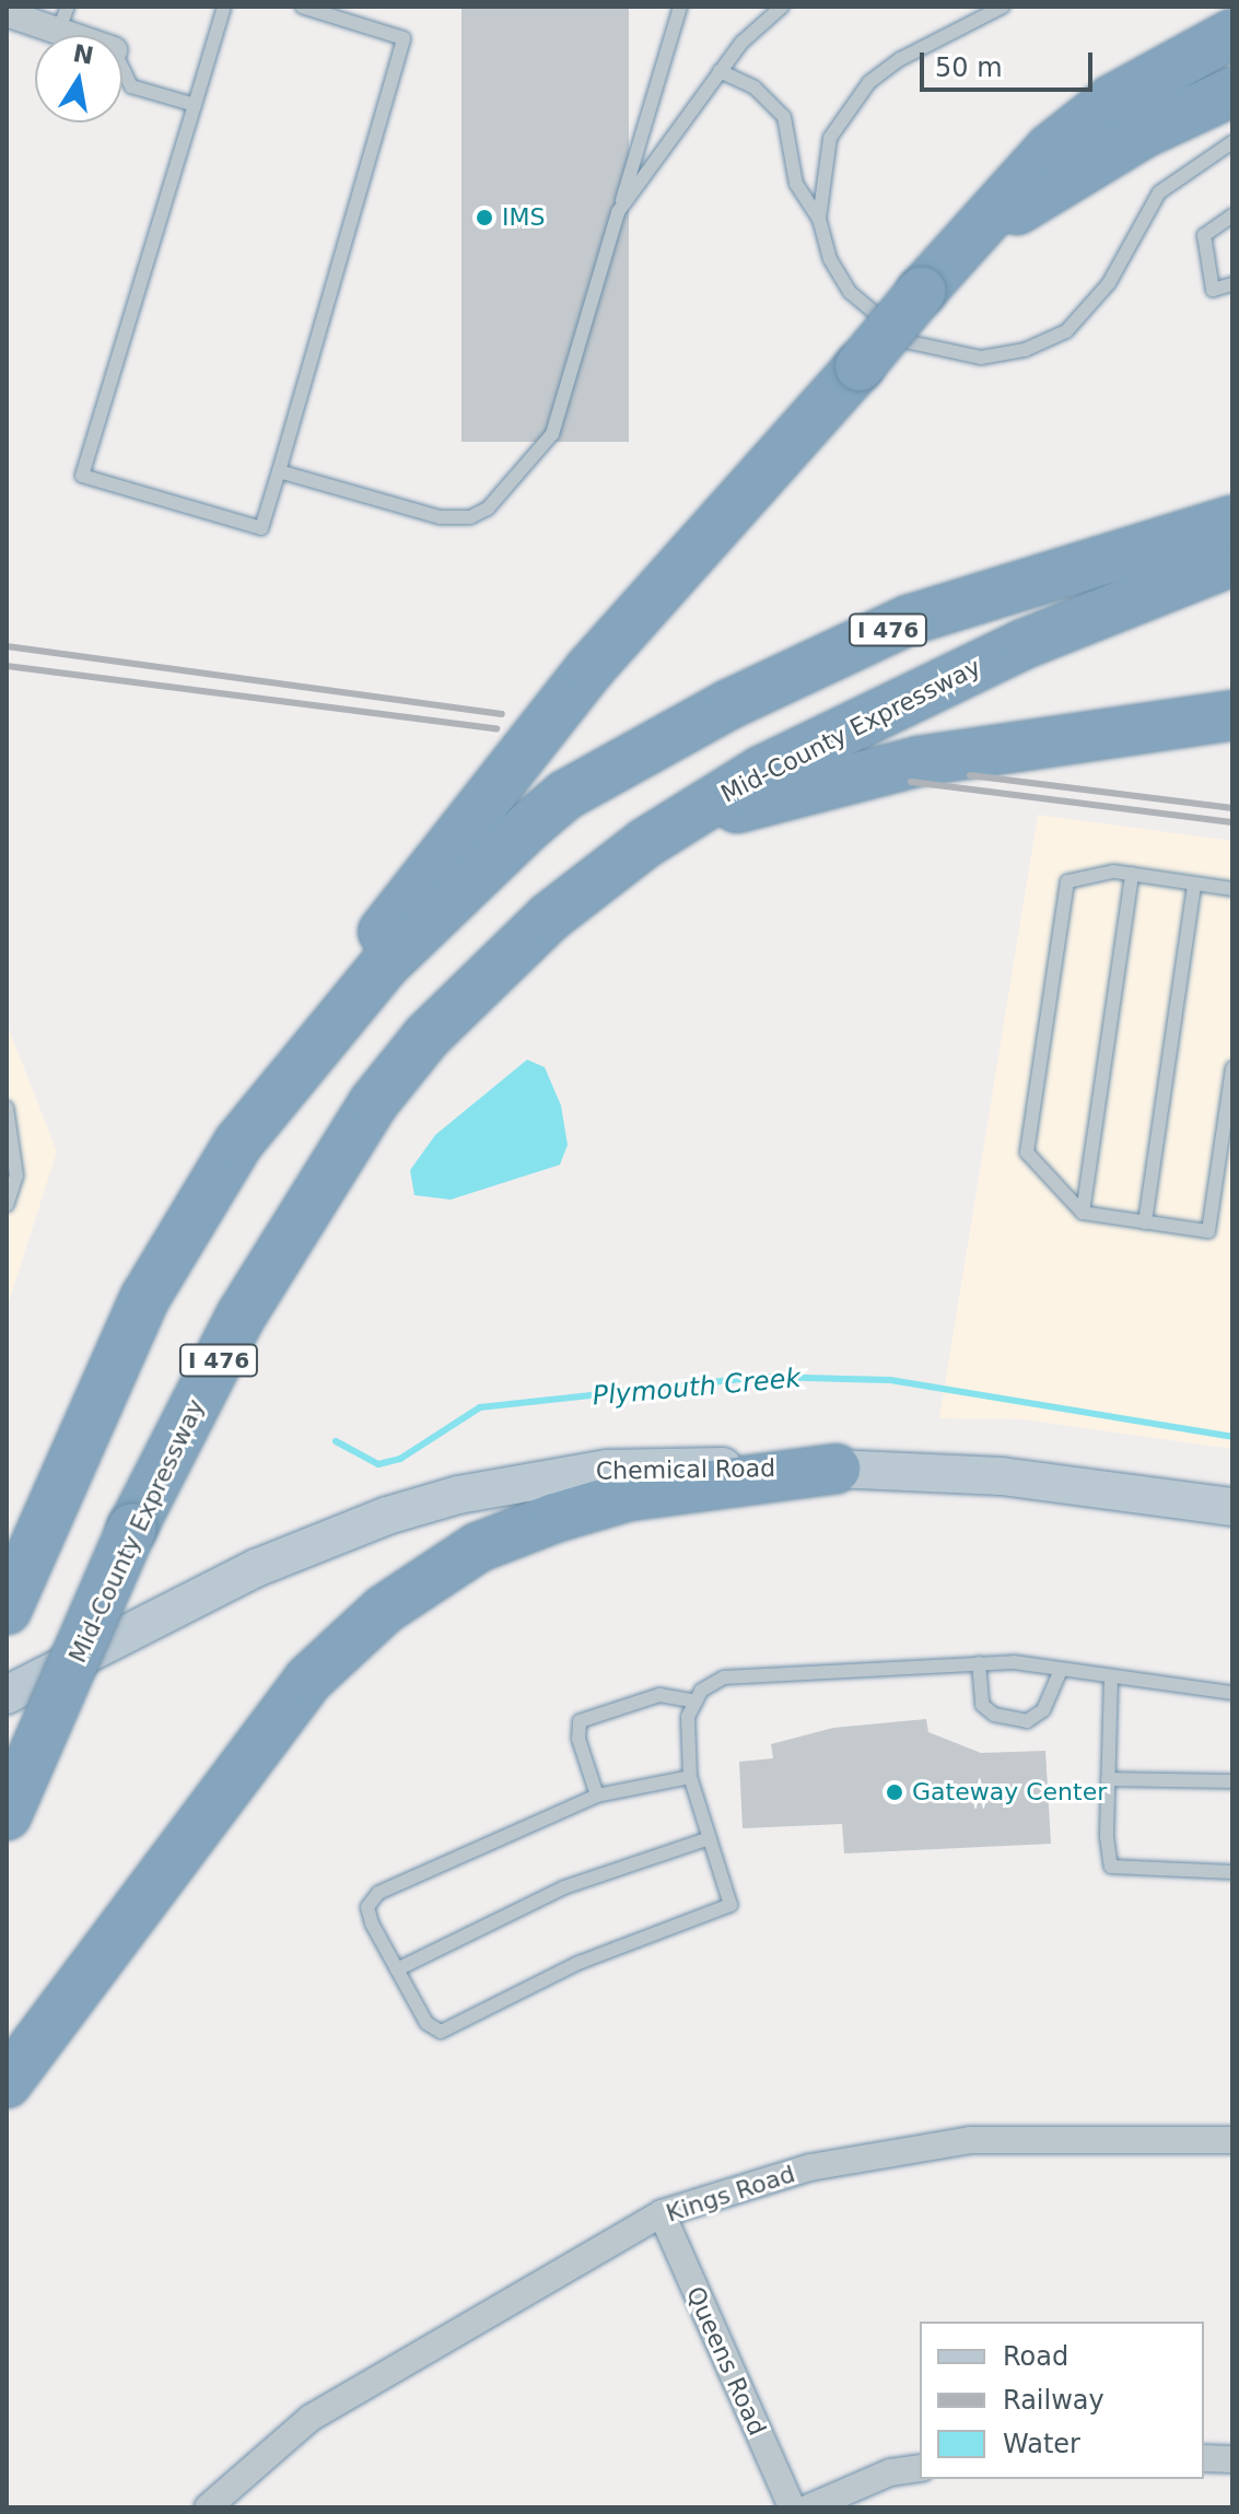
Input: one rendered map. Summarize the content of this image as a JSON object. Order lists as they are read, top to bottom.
{
  "streets": {
    "highway": ["I 476", "Mid-County Expressway"],
    "main road": ["Chemical Road"],
    "street": ["Kings Road", "Queens Road"]
  },
  "crossings": [
    ["Kings Road", "Queens Road"]
  ],
  "water": ["Plymouth Creek"],
  "places": ["IMS", "Gateway Center"],
  "legend": ["Road", "Railway", "Water"],
  "scale_bar": "50 m",
  "north": "top"
}
